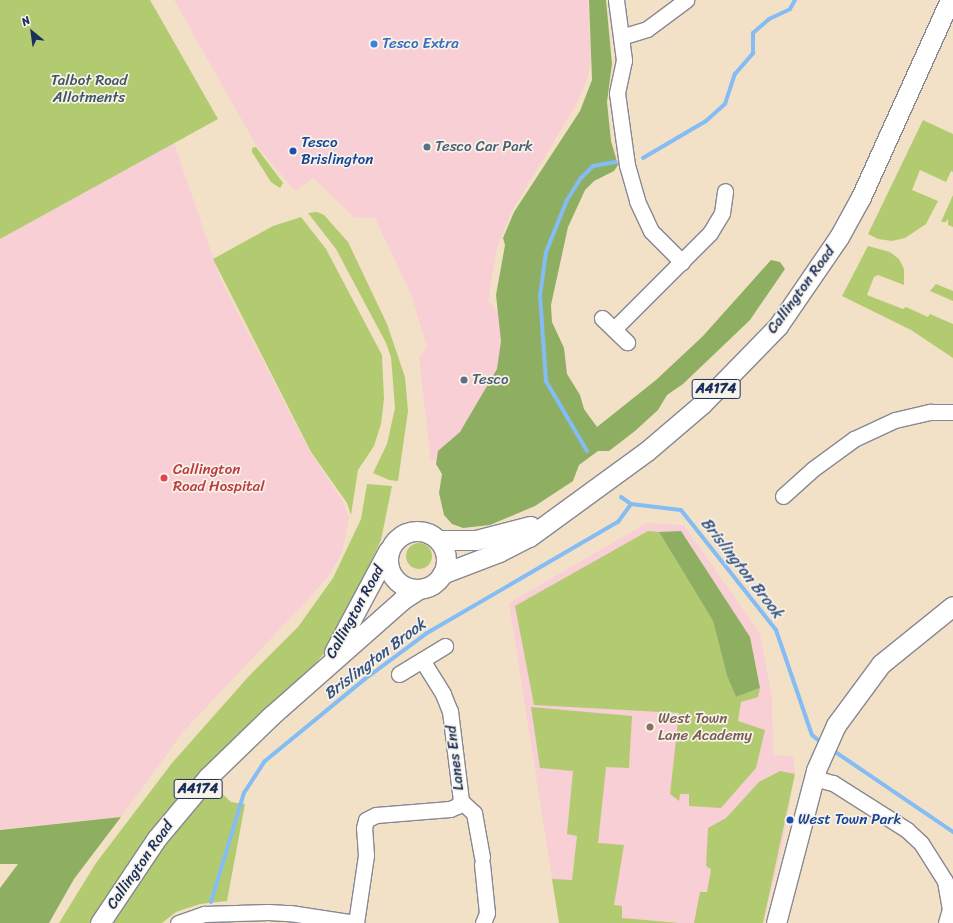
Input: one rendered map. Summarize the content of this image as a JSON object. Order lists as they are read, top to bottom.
{
  "streets": {
    "main road": ["Callington Road", "A4174"],
    "street": ["Lanes End"]
  },
  "crossings": [
    ["Callington Road", "A4174"]
  ],
  "water": ["Brislington Brook"],
  "parks": ["Talbot Road Allotments"],
  "places": [
    "Tesco Extra",
    "Tesco Car Park",
    "Tesco Brislington",
    "Tesco",
    "Callington Road Hospital",
    "West Town Lane Academy",
    "West Town Park"
  ],
  "north": "top left"
}
